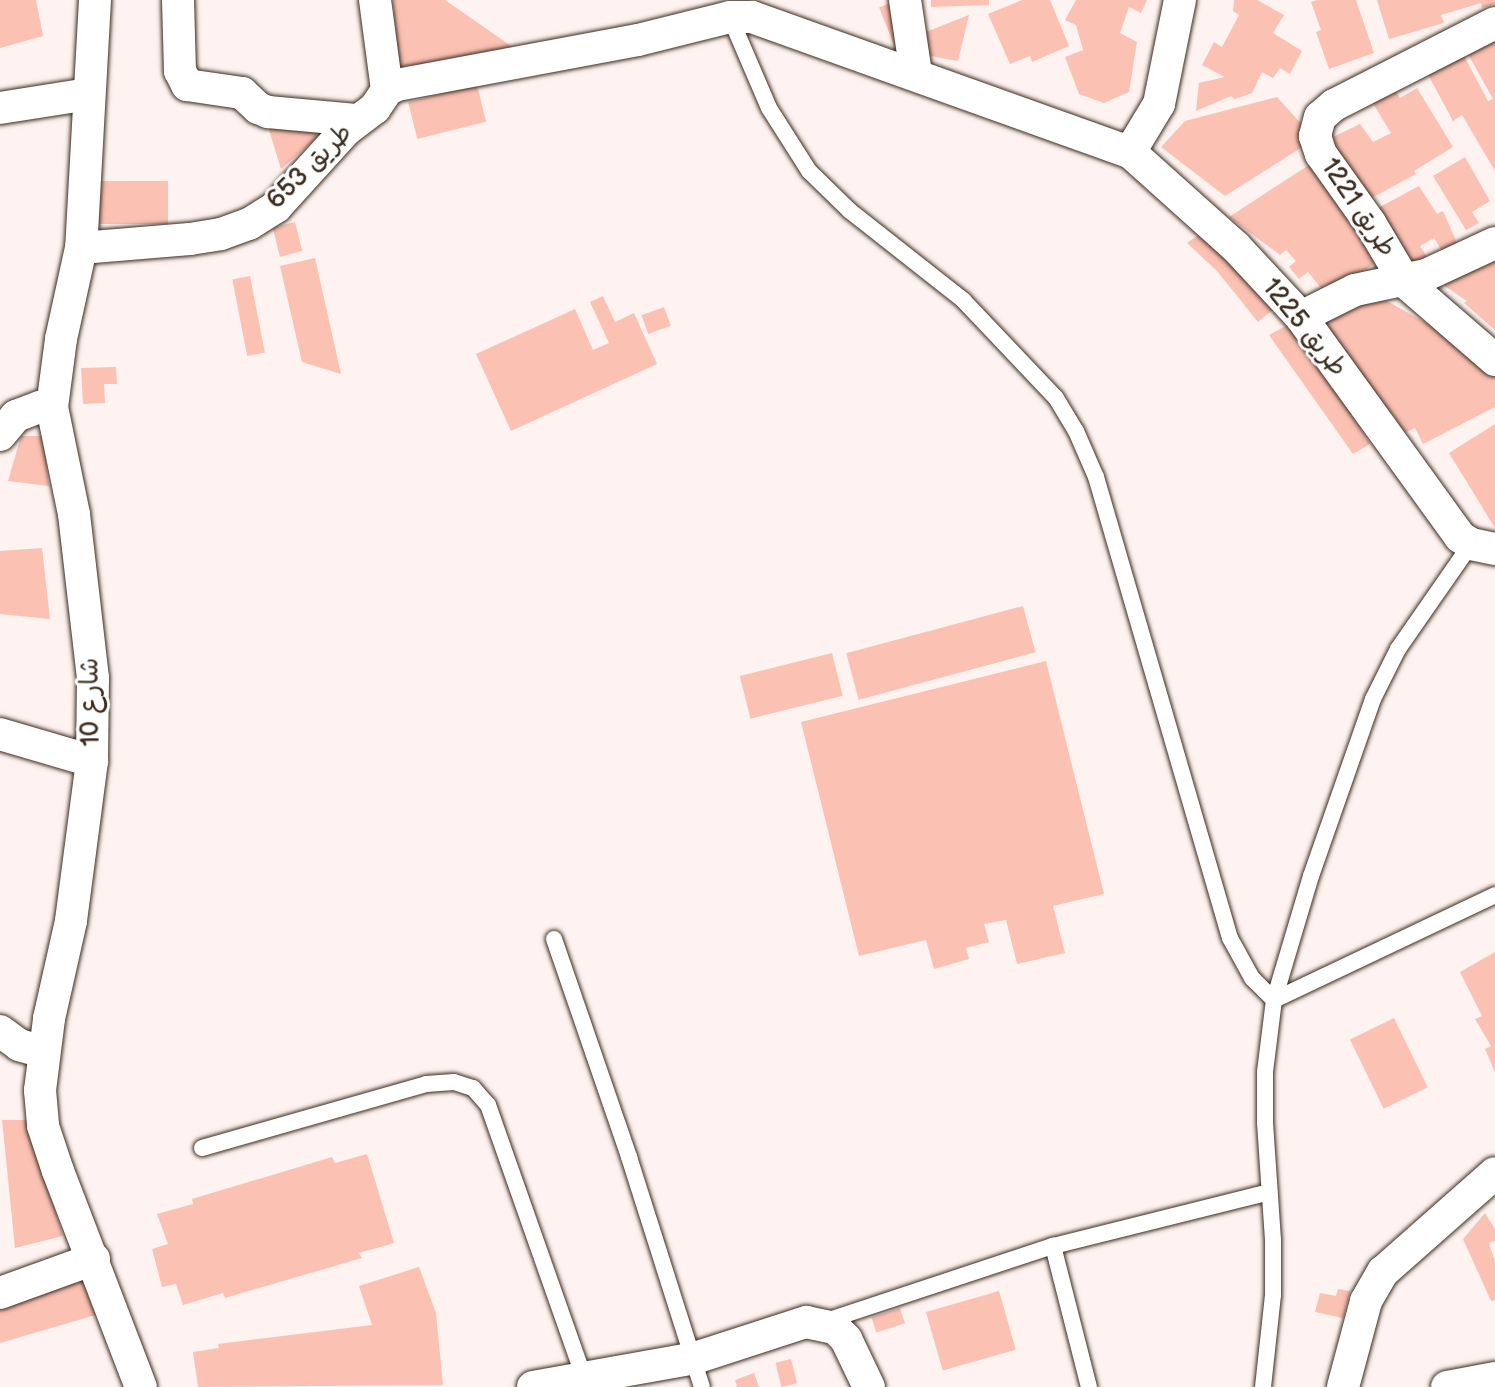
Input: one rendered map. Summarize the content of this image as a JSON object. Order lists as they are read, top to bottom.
{
  "streets": {
    "street": [
      "طريق 653",
      "طريق 1221",
      "طريق 1225",
      "شارع 10"
    ]
  },
  "crossings": [
    ["طريق 653", "طريق 1225"],
    ["طريق 653", "شارع 10"]
  ]
}
